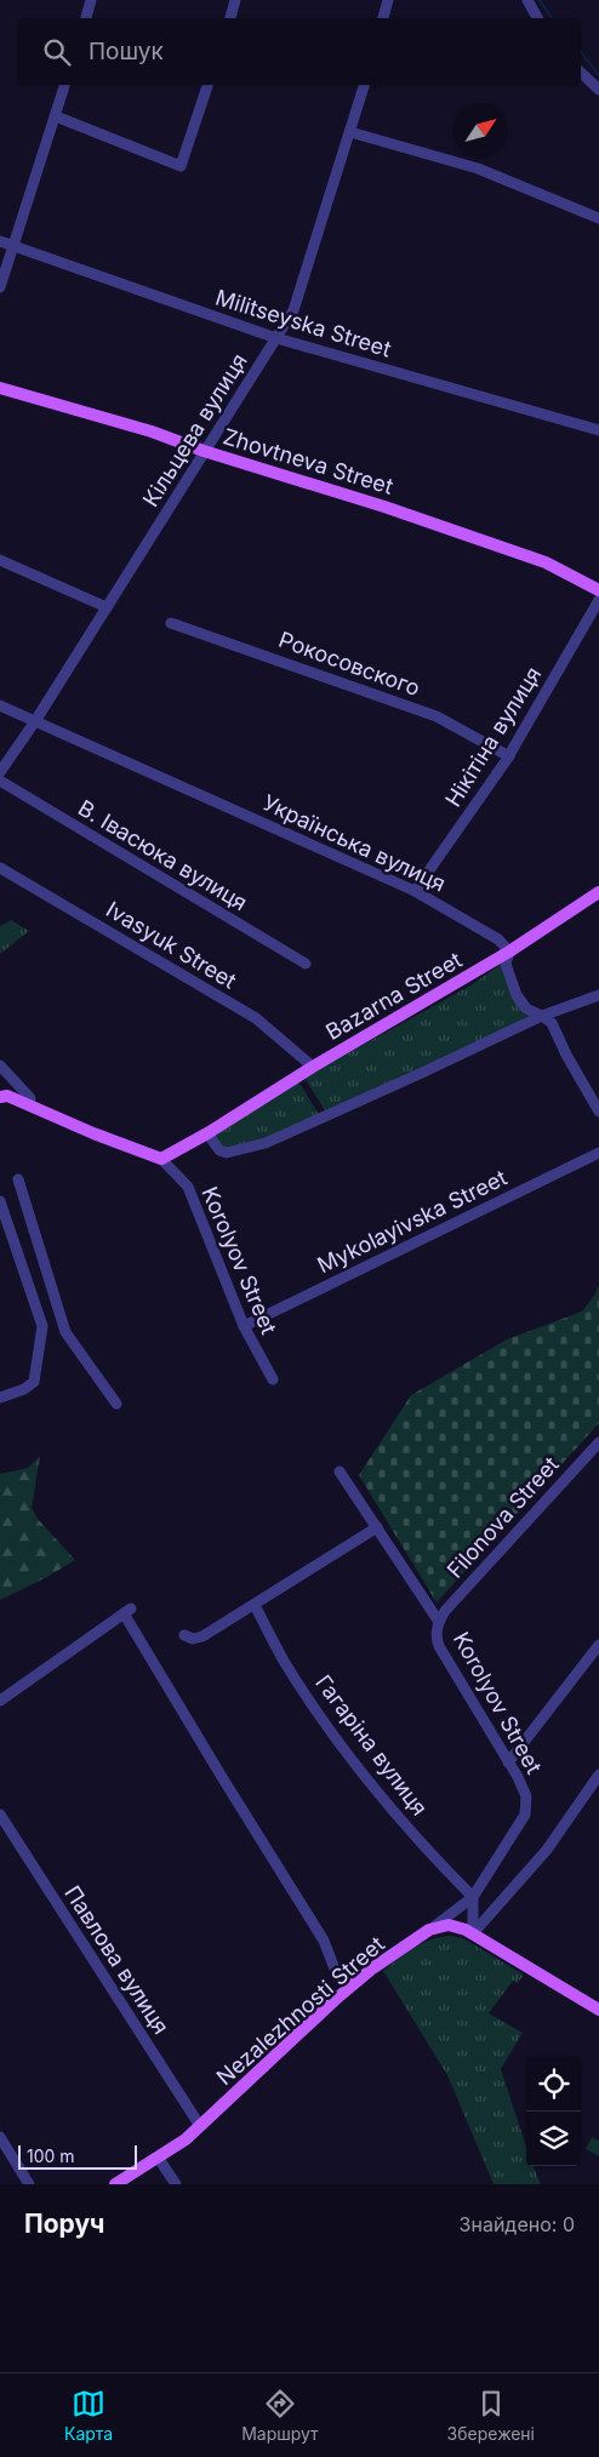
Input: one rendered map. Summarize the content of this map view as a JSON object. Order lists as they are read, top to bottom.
{
  "streets": {
    "main road": [
      "Zhovtneva Street",
      "Bazarna Street",
      "Korolyov Street",
      "Nezalezhnosti Street"
    ],
    "street": [
      "Militseyska Street",
      "Кільцева вулиця",
      "Рокосовского",
      "Нікітіна вулиця",
      "Українська вулиця",
      "В. Івасюка вулиця",
      "Ivasyuk Street",
      "Mykolayivska Street",
      "Filonova Street",
      "Гагаріна вулиця",
      "Павлова вулиця"
    ]
  },
  "crossings": [
    ["Militseyska Street", "Кільцева вулиця"],
    ["Кільцева вулиця", "Zhovtneva Street"],
    ["Кільцева вулиця", "Українська вулиця"],
    ["Рокосовского", "Нікітіна вулиця"],
    ["Нікітіна вулиця", "Українська вулиця"],
    ["Українська вулиця", "Bazarna Street"],
    ["Ivasyuk Street", "Bazarna Street"],
    ["Bazarna Street", "Korolyov Street"],
    ["Mykolayivska Street", "Korolyov Street"],
    ["Korolyov Street", "Filonova Street"],
    ["Korolyov Street", "Гагаріна вулиця"],
    ["Павлова вулиця", "Nezalezhnosti Street"]
  ],
  "scale_bar": "100 m",
  "north": "top right",
  "page": {
    "search": "Пошук",
    "scale": "100 m",
    "heading": ["Поруч", "Знайдено: 0"],
    "nav": ["Карта", "Маршрут", "Збережені"]
  }
}
